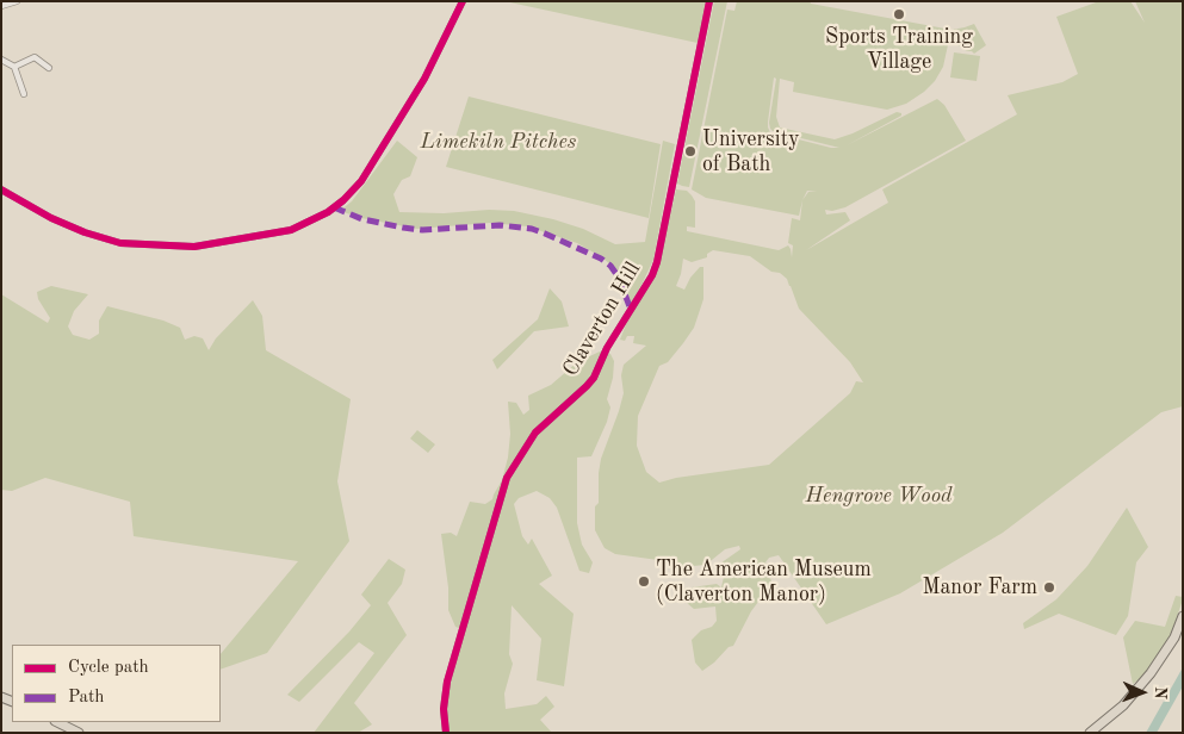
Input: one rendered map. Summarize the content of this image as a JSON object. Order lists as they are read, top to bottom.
{
  "streets": {
    "street": ["Claverton Hill"]
  },
  "parks": ["Limekiln Pitches", "Hengrove Wood"],
  "places": [
    "Sports Training Village",
    "University of Bath",
    "The American Museum (Claverton Manor)",
    "Manor Farm"
  ],
  "legend": ["Cycle path", "Path"],
  "north": "right"
}
